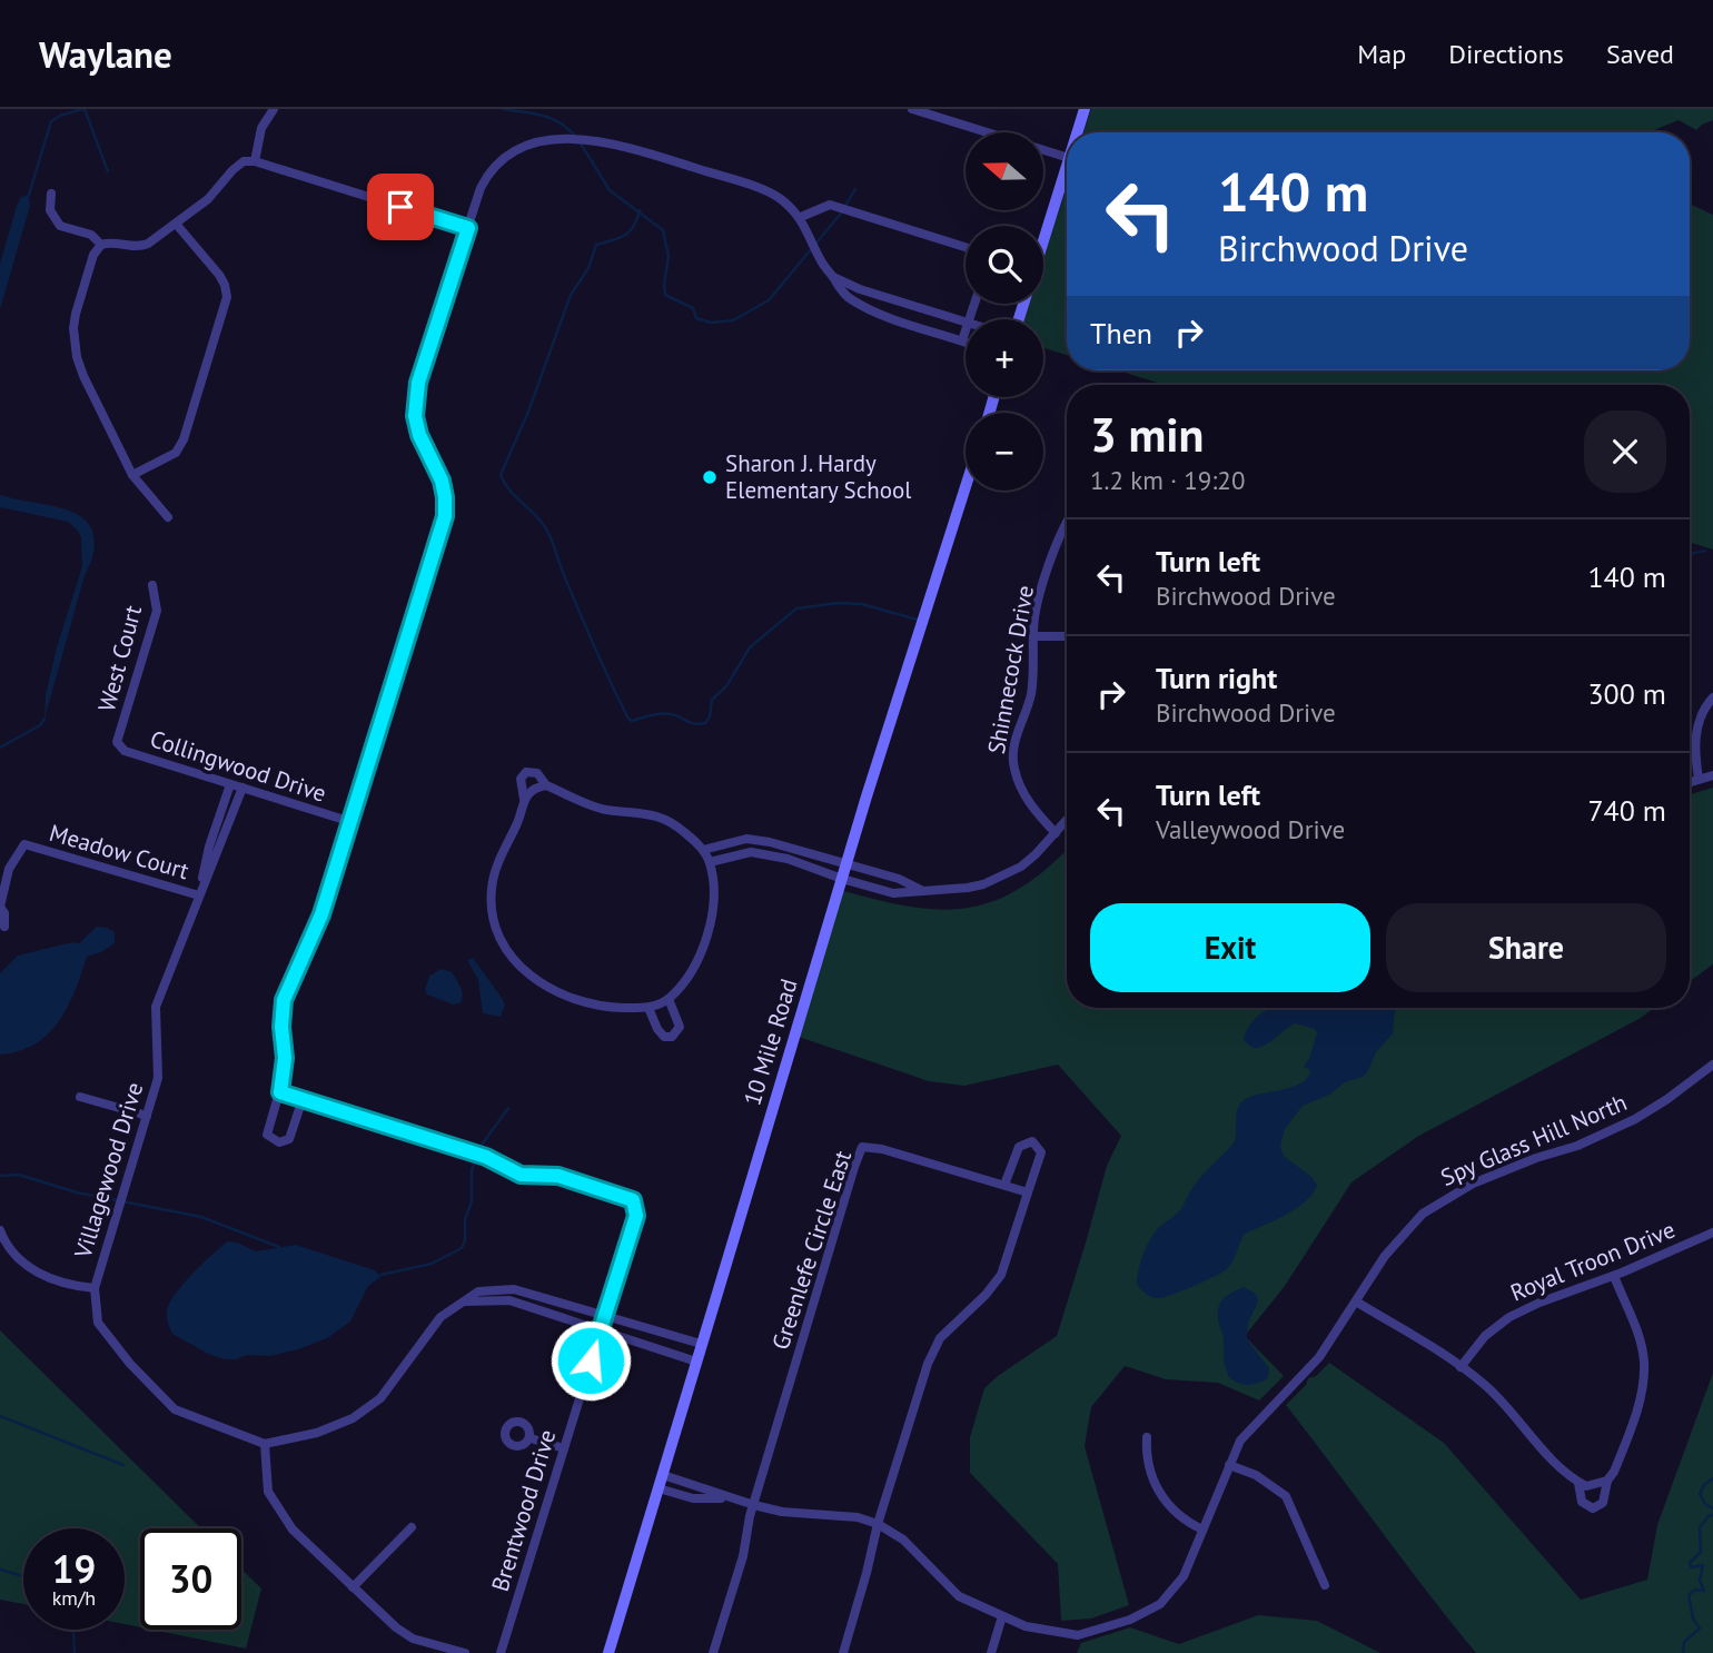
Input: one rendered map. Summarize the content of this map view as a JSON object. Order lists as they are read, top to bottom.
{
  "streets": {
    "main road": ["10 Mile Road"],
    "street": [
      "West Court",
      "Shinnecock Drive",
      "Collingwood Drive",
      "Meadow Court",
      "Spy Glass Hill North",
      "Villagewood Drive",
      "Greenlefe Circle East",
      "Royal Troon Drive",
      "Brentwood Drive"
    ]
  },
  "crossings": [
    ["West Court", "Collingwood Drive"],
    ["Collingwood Drive", "Villagewood Drive"],
    ["Meadow Court", "Villagewood Drive"]
  ],
  "places": ["Sharon J. Hardy Elementary School"],
  "north": "left",
  "page": {
    "header": "Waylane",
    "nav": ["Map", "Directions", "Saved"],
    "map_buttons": ["+", "−"],
    "turn": ["140 m", "Birchwood Drive"],
    "then": "Then",
    "heading": ["3 min", "1.2 km · 19:20"],
    "list": [
      {
        "name": "Turn left",
        "note": "Birchwood Drive",
        "value": "140 m"
      },
      {
        "name": "Turn right",
        "note": "Birchwood Drive",
        "value": "300 m"
      },
      {
        "name": "Turn left",
        "note": "Valleywood Drive",
        "value": "740 m"
      }
    ],
    "buttons": ["Exit", "Share"],
    "speed": "19 km/h",
    "limit": "30"
  }
}
